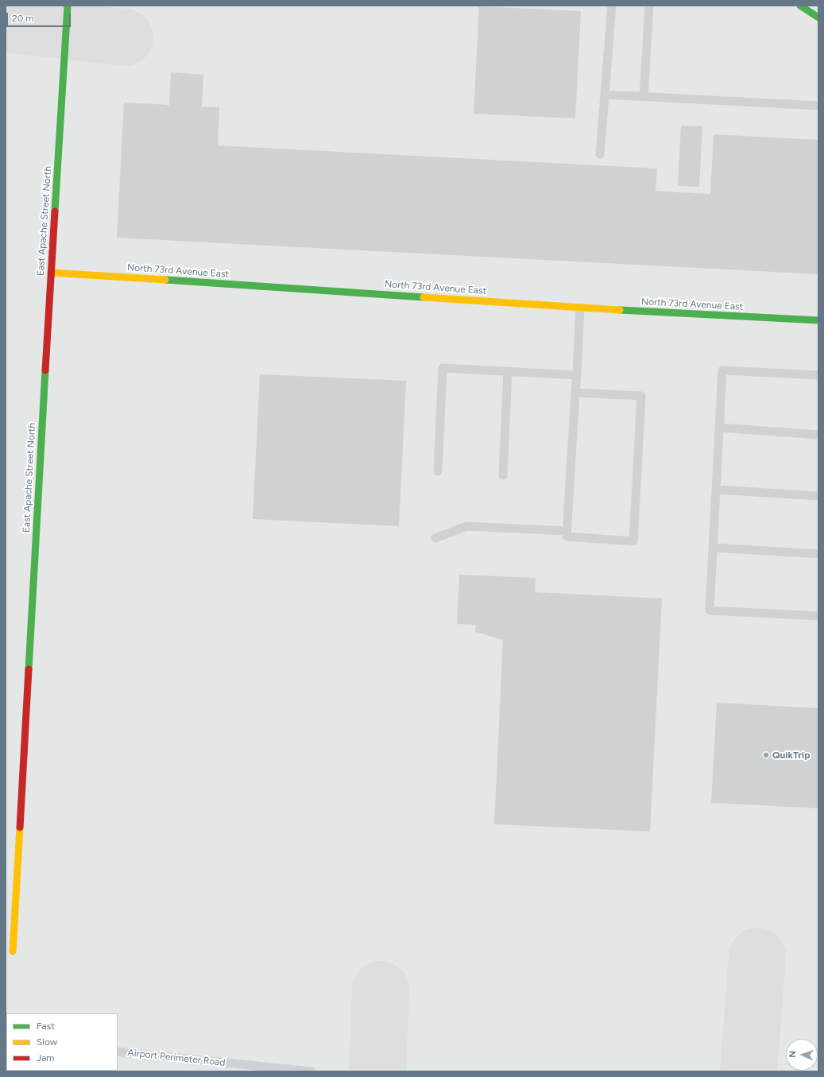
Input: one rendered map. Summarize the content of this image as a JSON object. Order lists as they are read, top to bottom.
{
  "streets": {
    "street": ["East Apache Street North", "North 73rd Avenue East"],
    "lane": ["Airport Perimeter Road"]
  },
  "crossings": [
    ["East Apache Street North", "North 73rd Avenue East"]
  ],
  "places": ["QuikTrip"],
  "legend": ["Fast", "Slow", "Jam"],
  "scale_bar": "20 m",
  "north": "left"
}
